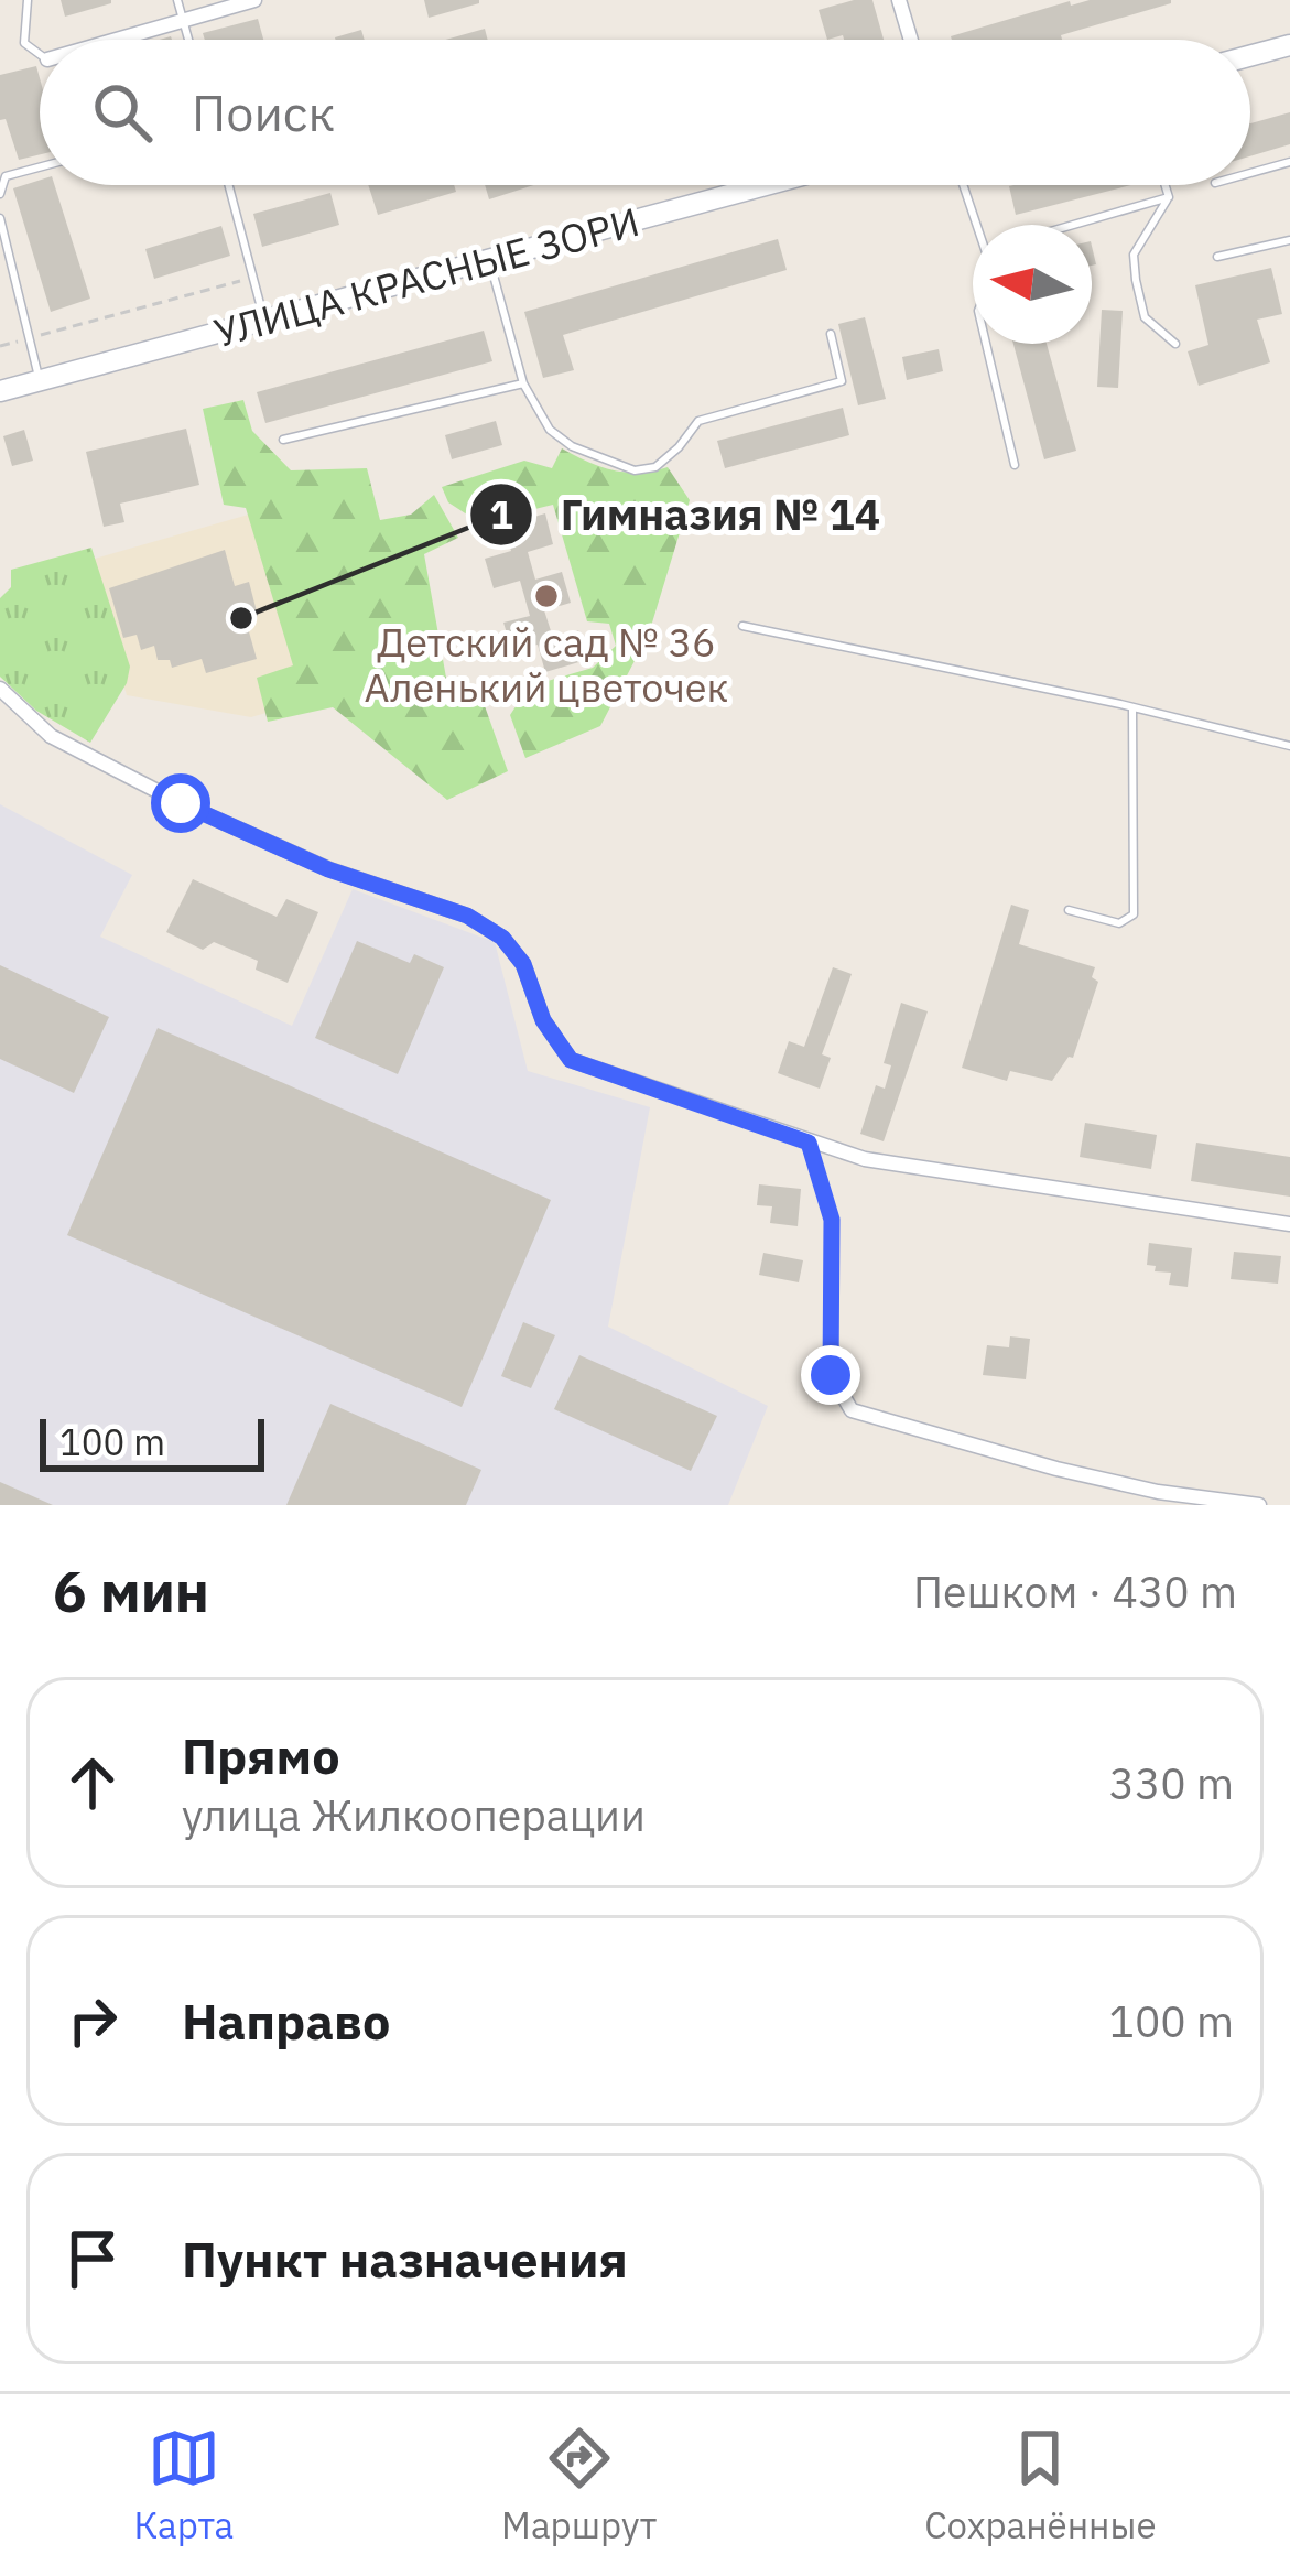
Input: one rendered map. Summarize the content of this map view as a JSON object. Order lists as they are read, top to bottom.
{
  "streets": {
    "main road": ["УЛИЦА КРАСНЫЕ ЗОРИ"]
  },
  "places": ["Детский сад № 36 Аленький цветочек", "Гимназия № 14"],
  "scale_bar": "100 m",
  "north": "left",
  "page": {
    "search": "Поиск",
    "scale": "100 m",
    "heading": ["6 мин", "Пешком · 430 m"],
    "list": [
      ["Прямо", "улица Жилкооперации", "330 m"],
      ["Направо", "100 m"],
      "Пункт назначения"
    ],
    "nav": ["Карта", "Маршрут", "Сохранённые"]
  }
}
